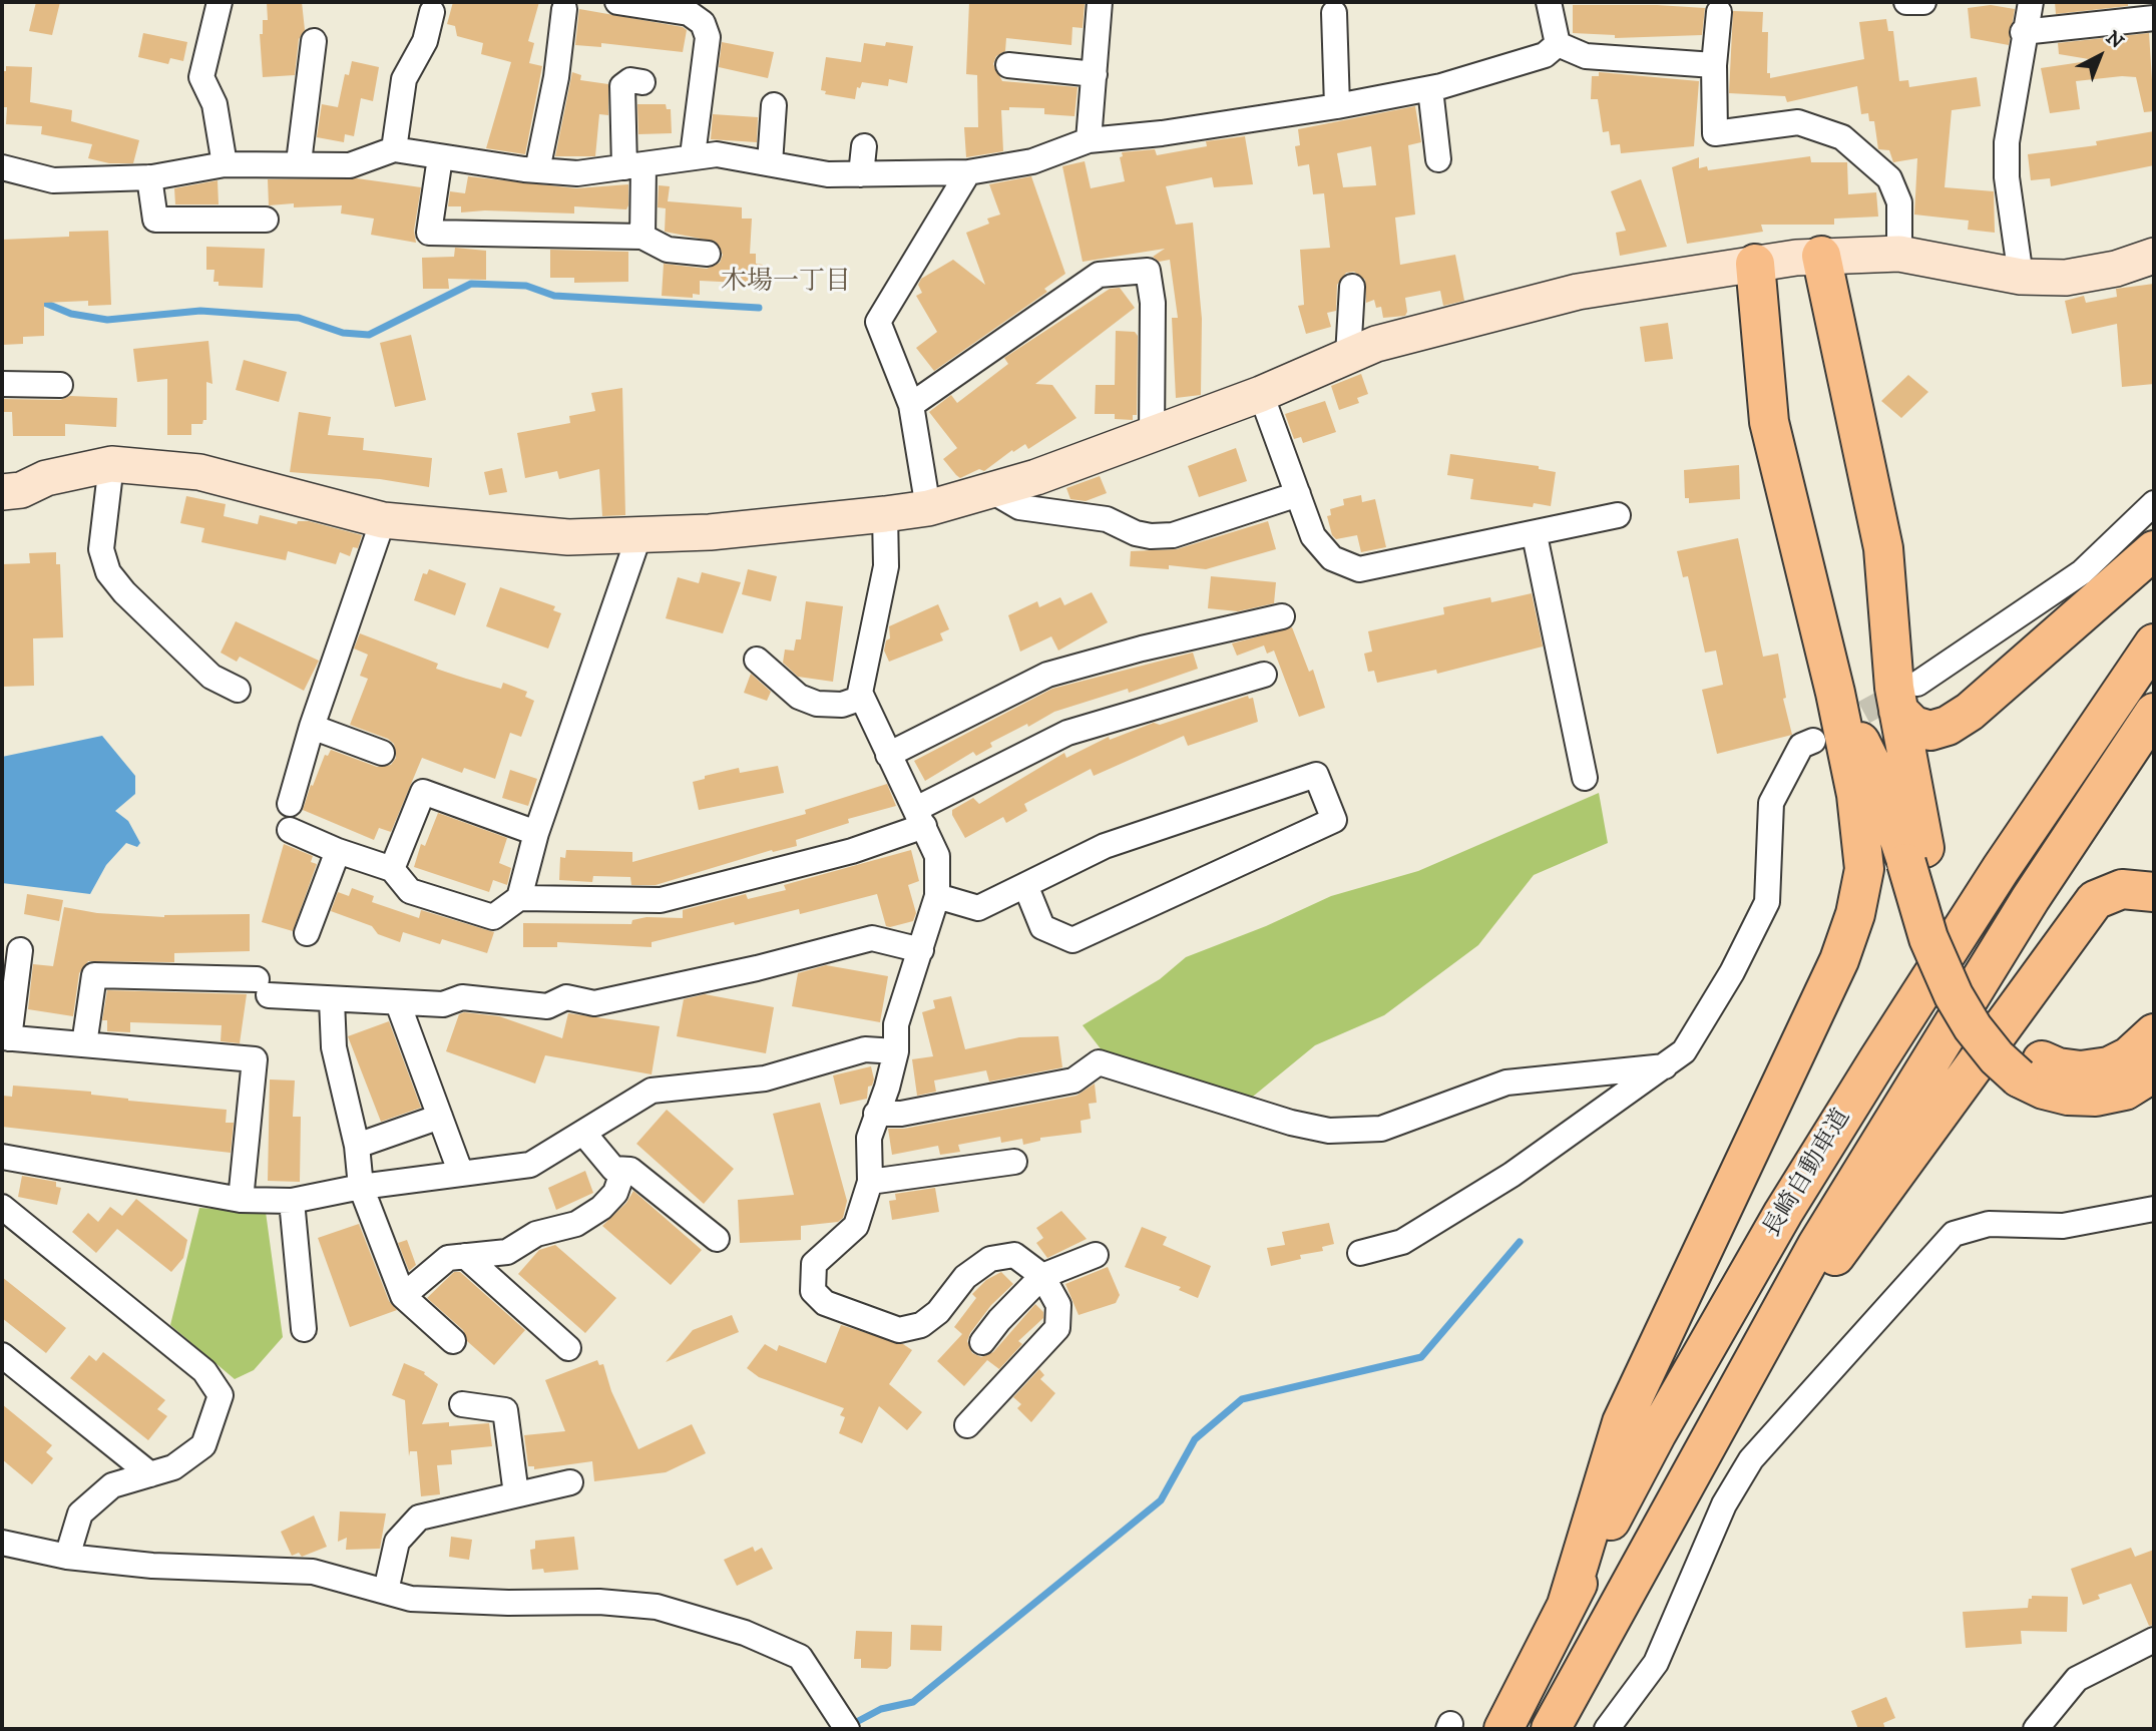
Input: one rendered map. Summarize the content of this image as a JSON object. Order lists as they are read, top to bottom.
{
  "streets": {
    "highway": ["長崎自動車道"]
  },
  "districts": ["木場一丁目"],
  "north": "top right"
}
